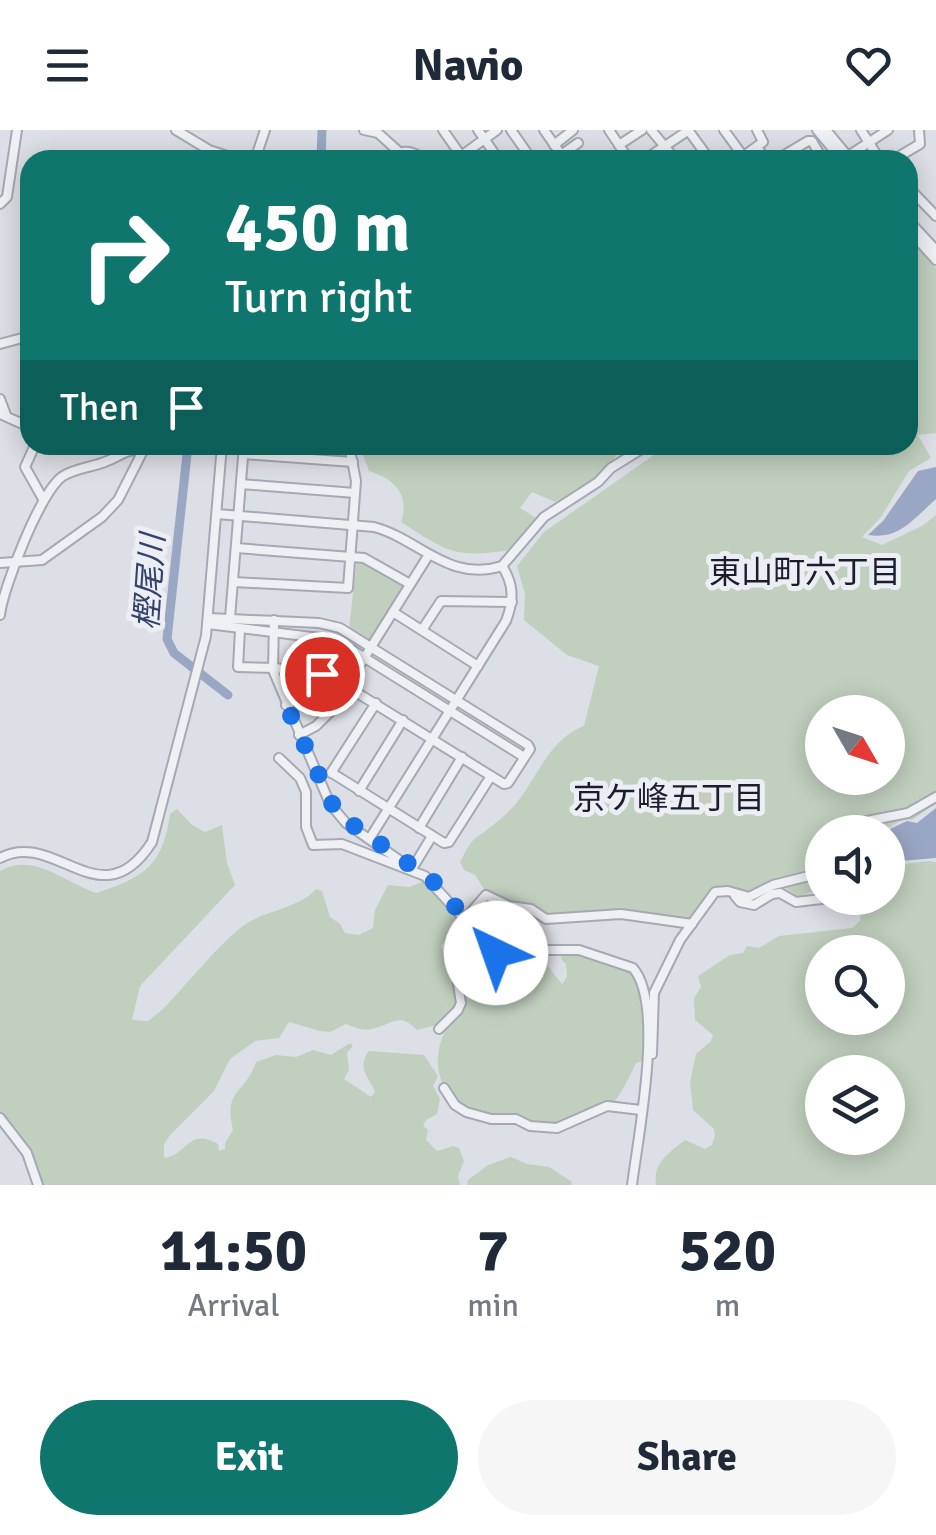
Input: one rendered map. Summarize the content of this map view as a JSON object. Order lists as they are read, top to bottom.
{
  "districts": ["東山町六丁目", "京ケ峰五丁目"],
  "water": ["樫尾川"],
  "north": "bottom right",
  "page": {
    "header": "Navio",
    "turn": ["450 m", "Turn right"],
    "then": "Then",
    "eta": [
      "11:50",
      "Arrival",
      "7",
      "min",
      "520",
      "m"
    ],
    "buttons": ["Exit", "Share"]
  }
}
